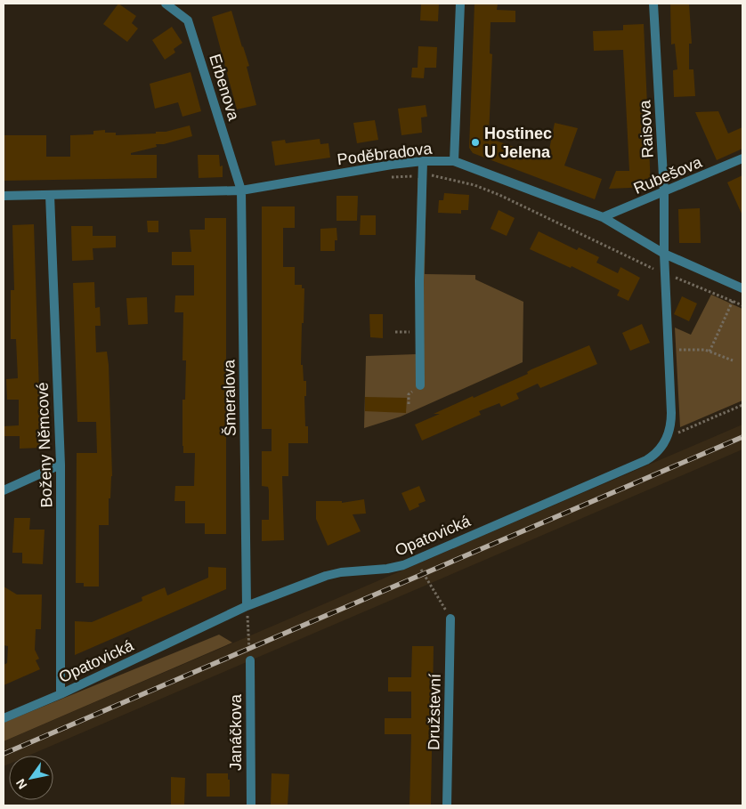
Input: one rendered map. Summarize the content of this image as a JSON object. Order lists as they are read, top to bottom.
{
  "streets": {
    "street": [
      "Erbenova",
      "Raisova",
      "Poděbradova",
      "Rubešova",
      "Šmeralova",
      "Boženy Němcové",
      "Opatovická",
      "Družstevní",
      "Janáčkova"
    ]
  },
  "crossings": [
    ["Erbenova", "Poděbradova"],
    ["Erbenova", "Šmeralova"],
    ["Raisova", "Poděbradova"],
    ["Raisova", "Rubešova"],
    ["Raisova", "Opatovická"],
    ["Poděbradova", "Rubešova"],
    ["Poděbradova", "Šmeralova"],
    ["Poděbradova", "Boženy Němcové"],
    ["Poděbradova", "Opatovická"],
    ["Šmeralova", "Opatovická"],
    ["Boženy Němcové", "Opatovická"]
  ],
  "places": ["Hostinec U Jelena"],
  "north": "bottom left"
}
